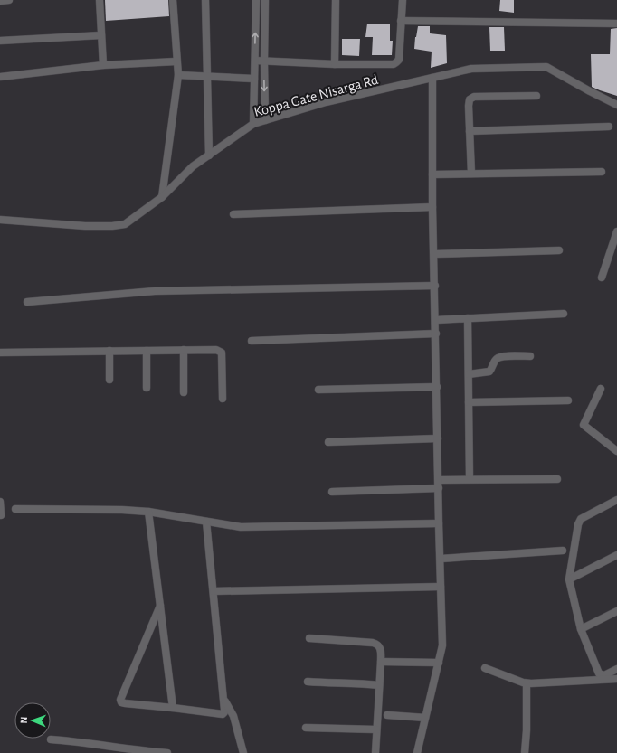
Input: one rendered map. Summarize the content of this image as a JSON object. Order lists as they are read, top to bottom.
{
  "streets": {
    "street": ["Koppa Gate Nisarga Rd"]
  },
  "north": "left"
}
